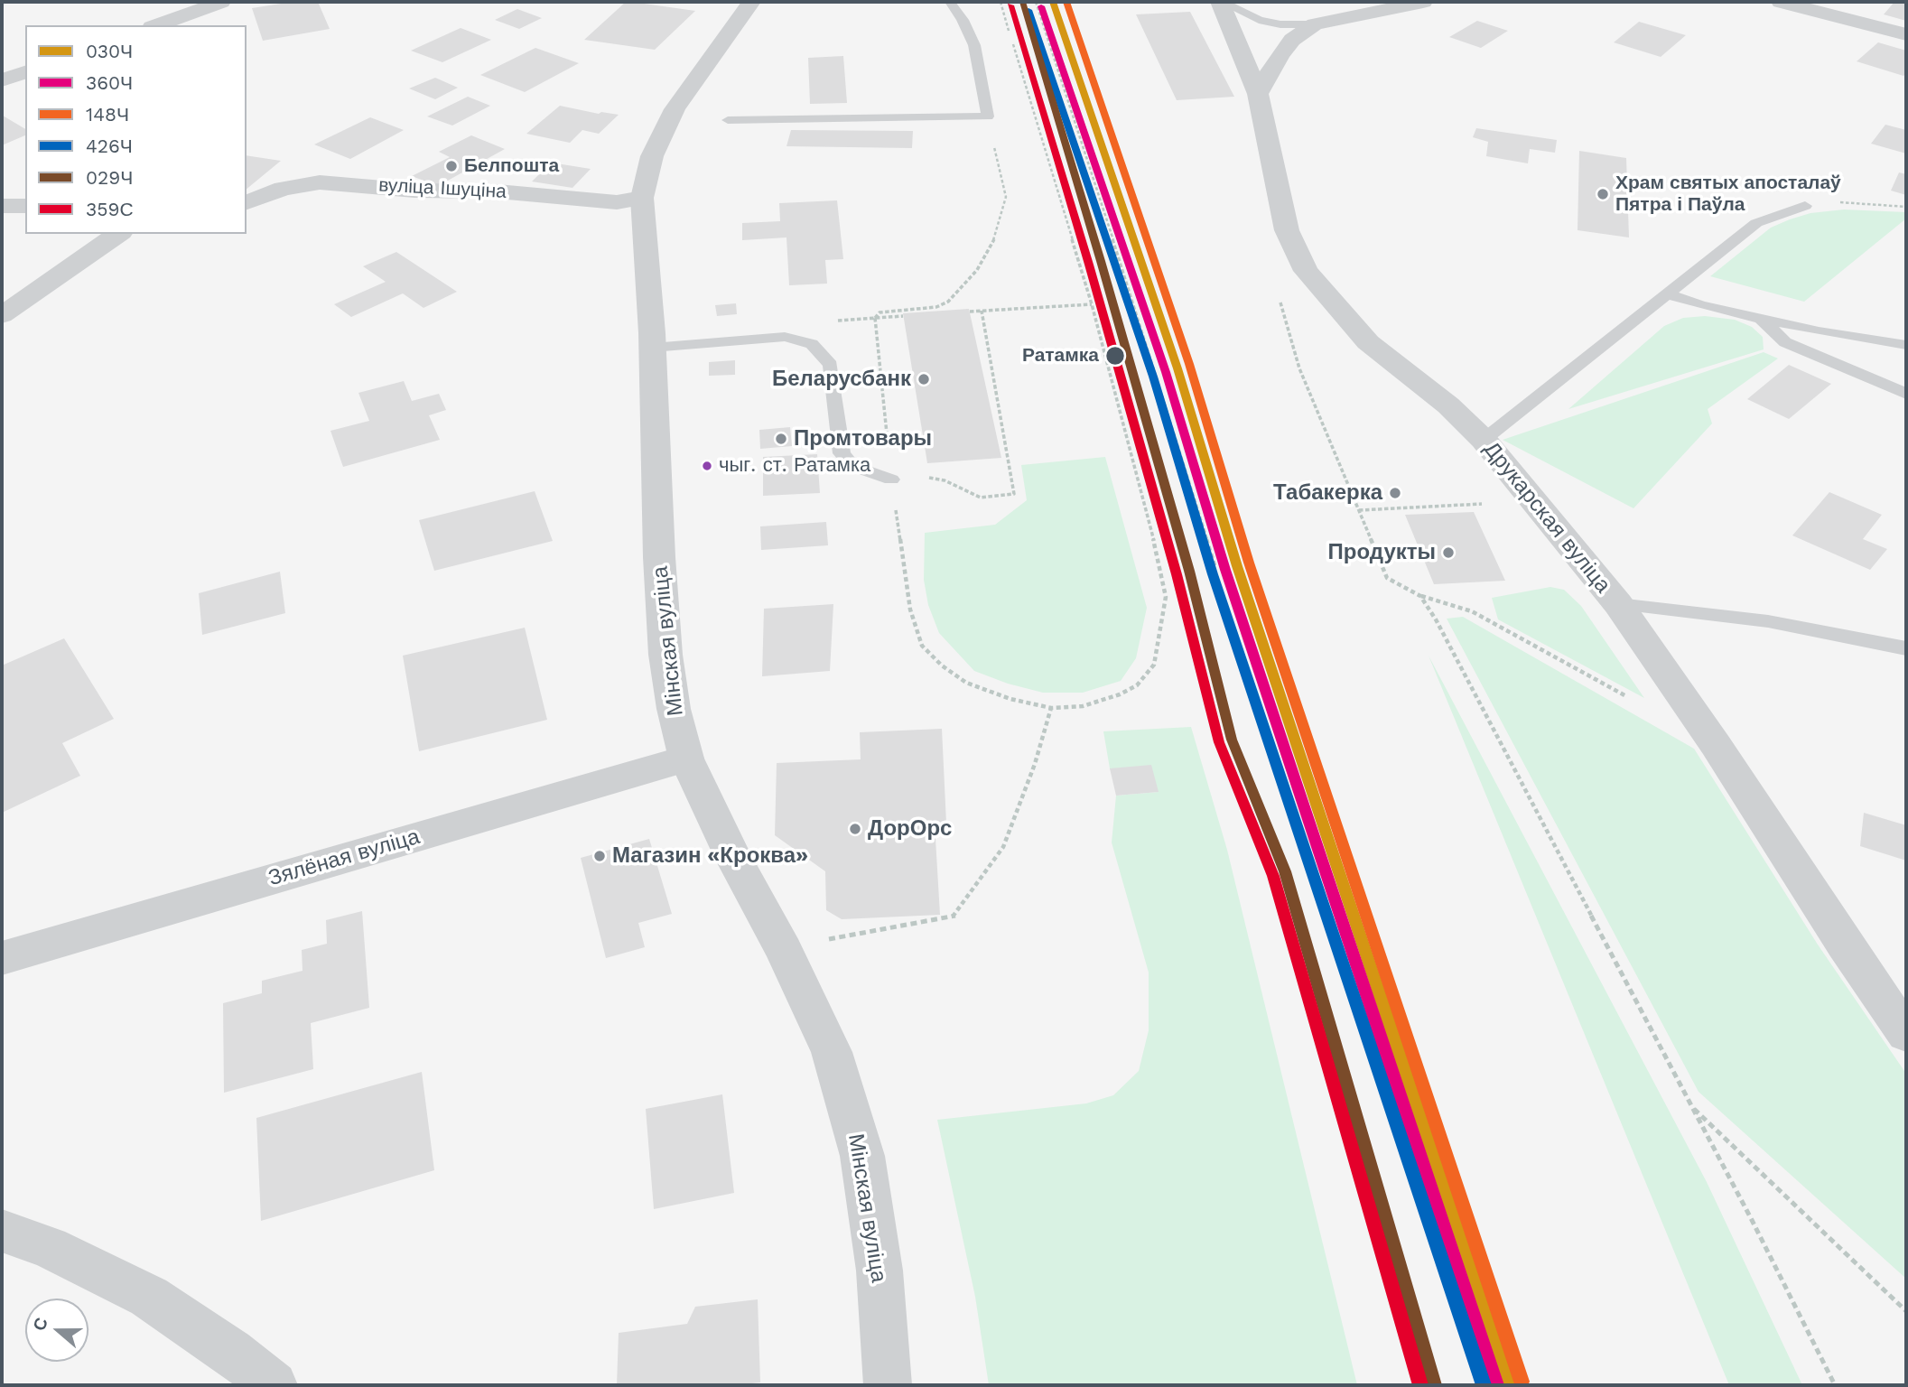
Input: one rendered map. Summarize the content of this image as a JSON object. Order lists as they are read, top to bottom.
{
  "streets": {
    "street": [
      "вуліца Ішуціна",
      "Друкарская вуліца",
      "Мінская вуліца",
      "Зялёная вуліца"
    ]
  },
  "crossings": [
    ["вуліца Ішуціна", "Мінская вуліца"],
    ["Мінская вуліца", "Зялёная вуліца"]
  ],
  "places": [
    "Белпошта",
    "Храм святых апосталаў Пятра і Паўла",
    "Ратамка",
    "Беларусбанк",
    "Промтовары",
    "чыг. ст. Ратамка",
    "Табакерка",
    "Продукты",
    "ДорОрс",
    "Магазин «Кроква»"
  ],
  "lines": [
    "transit line 030Ч",
    "transit line 148Ч",
    "transit line 029Ч",
    "transit line 359С",
    "transit line 360Ч",
    "transit line 426Ч"
  ],
  "legend": [
    "030Ч",
    "360Ч",
    "148Ч",
    "426Ч",
    "029Ч",
    "359С"
  ],
  "north": "left"
}
